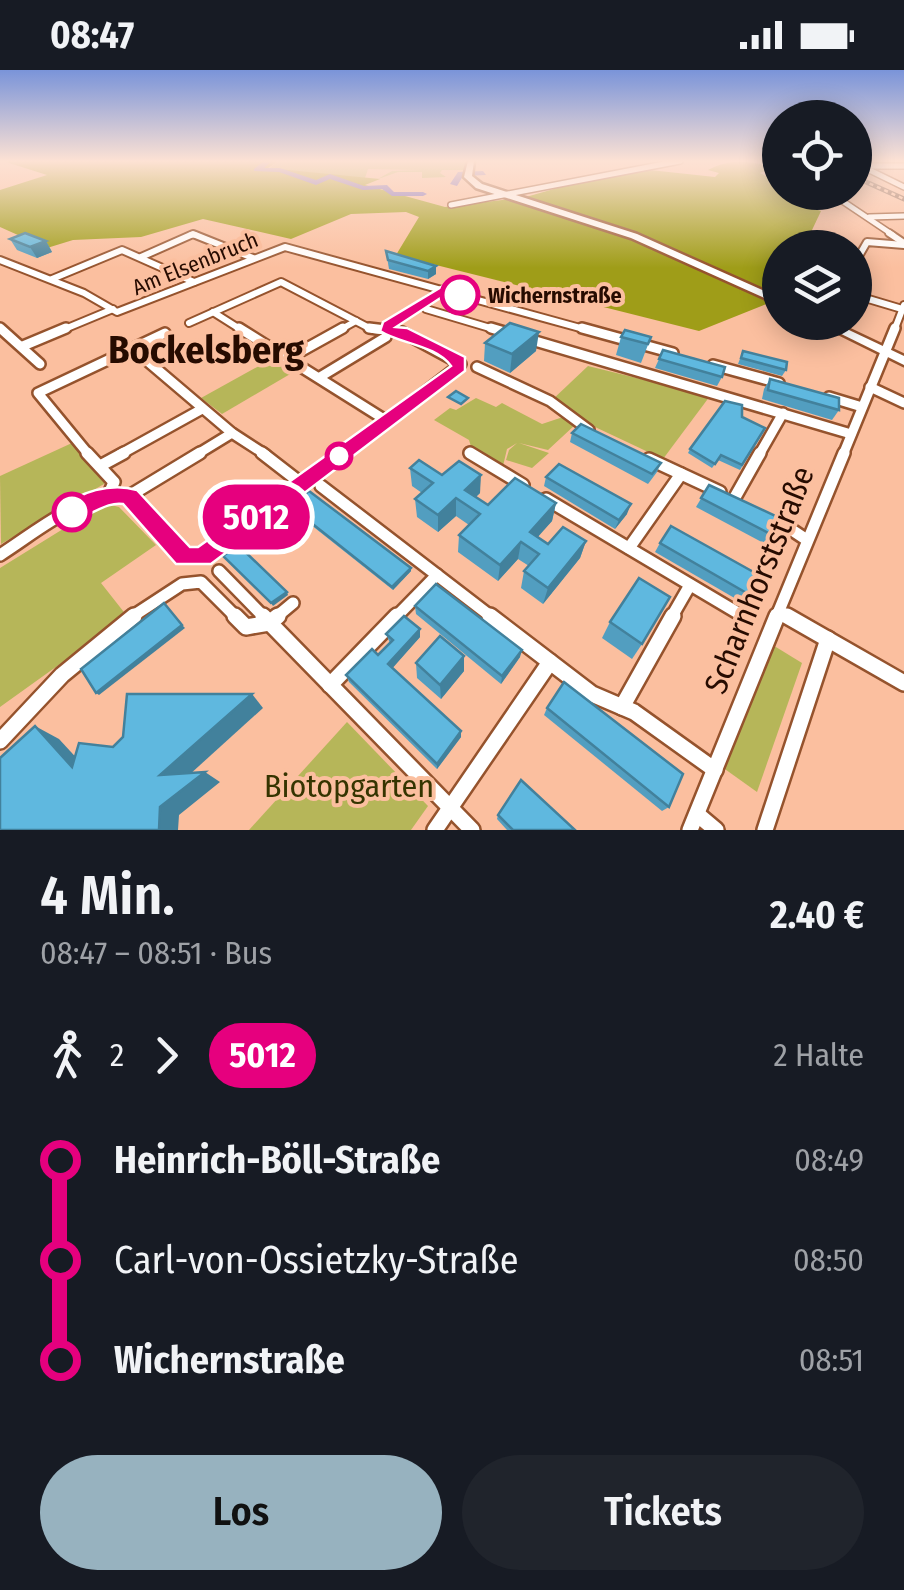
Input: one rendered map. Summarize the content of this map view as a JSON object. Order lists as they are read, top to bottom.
{
  "streets": {
    "street": ["Am Elsenbruch", "Scharnhorststraße"]
  },
  "districts": ["Bockelsberg"],
  "parks": ["Biotopgarten"],
  "places": ["Wichernstraße"],
  "lines": ["bus line 5012"],
  "page": {
    "status": "08:47",
    "on_map": "5012",
    "heading": ["4 Min.", "08:47 – 08:51 · Bus", "2.40 €"],
    "legs": ["2", "5012", "2 Halte"],
    "list": [
      {
        "name": "Heinrich-Böll-Straße",
        "value": "08:49"
      },
      {
        "name": "Carl-von-Ossietzky-Straße",
        "value": "08:50"
      },
      {
        "name": "Wichernstraße",
        "value": "08:51"
      }
    ],
    "buttons": ["Los", "Tickets"]
  }
}
